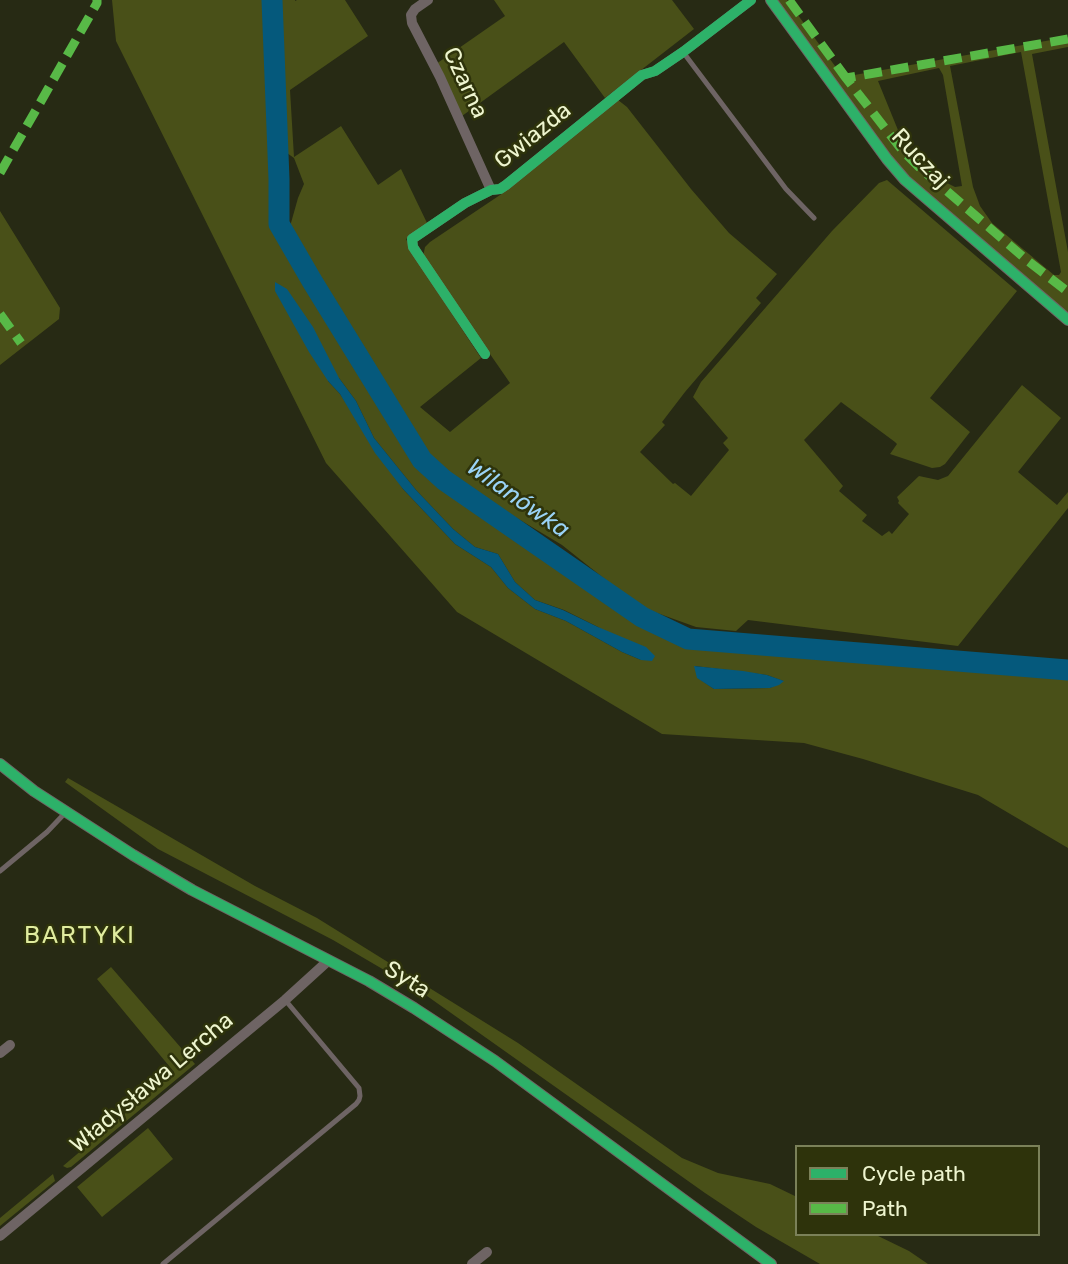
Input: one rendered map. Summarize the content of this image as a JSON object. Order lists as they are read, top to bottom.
{
  "streets": {
    "street": [
      "Czarna",
      "Gwiazda",
      "Ruczaj",
      "Syta",
      "Władysława Lercha"
    ]
  },
  "crossings": [
    ["Czarna", "Gwiazda"],
    ["Syta", "Władysława Lercha"]
  ],
  "districts": ["BARTYKI"],
  "water": ["Wilanówka"],
  "legend": ["Cycle path", "Path"]
}
